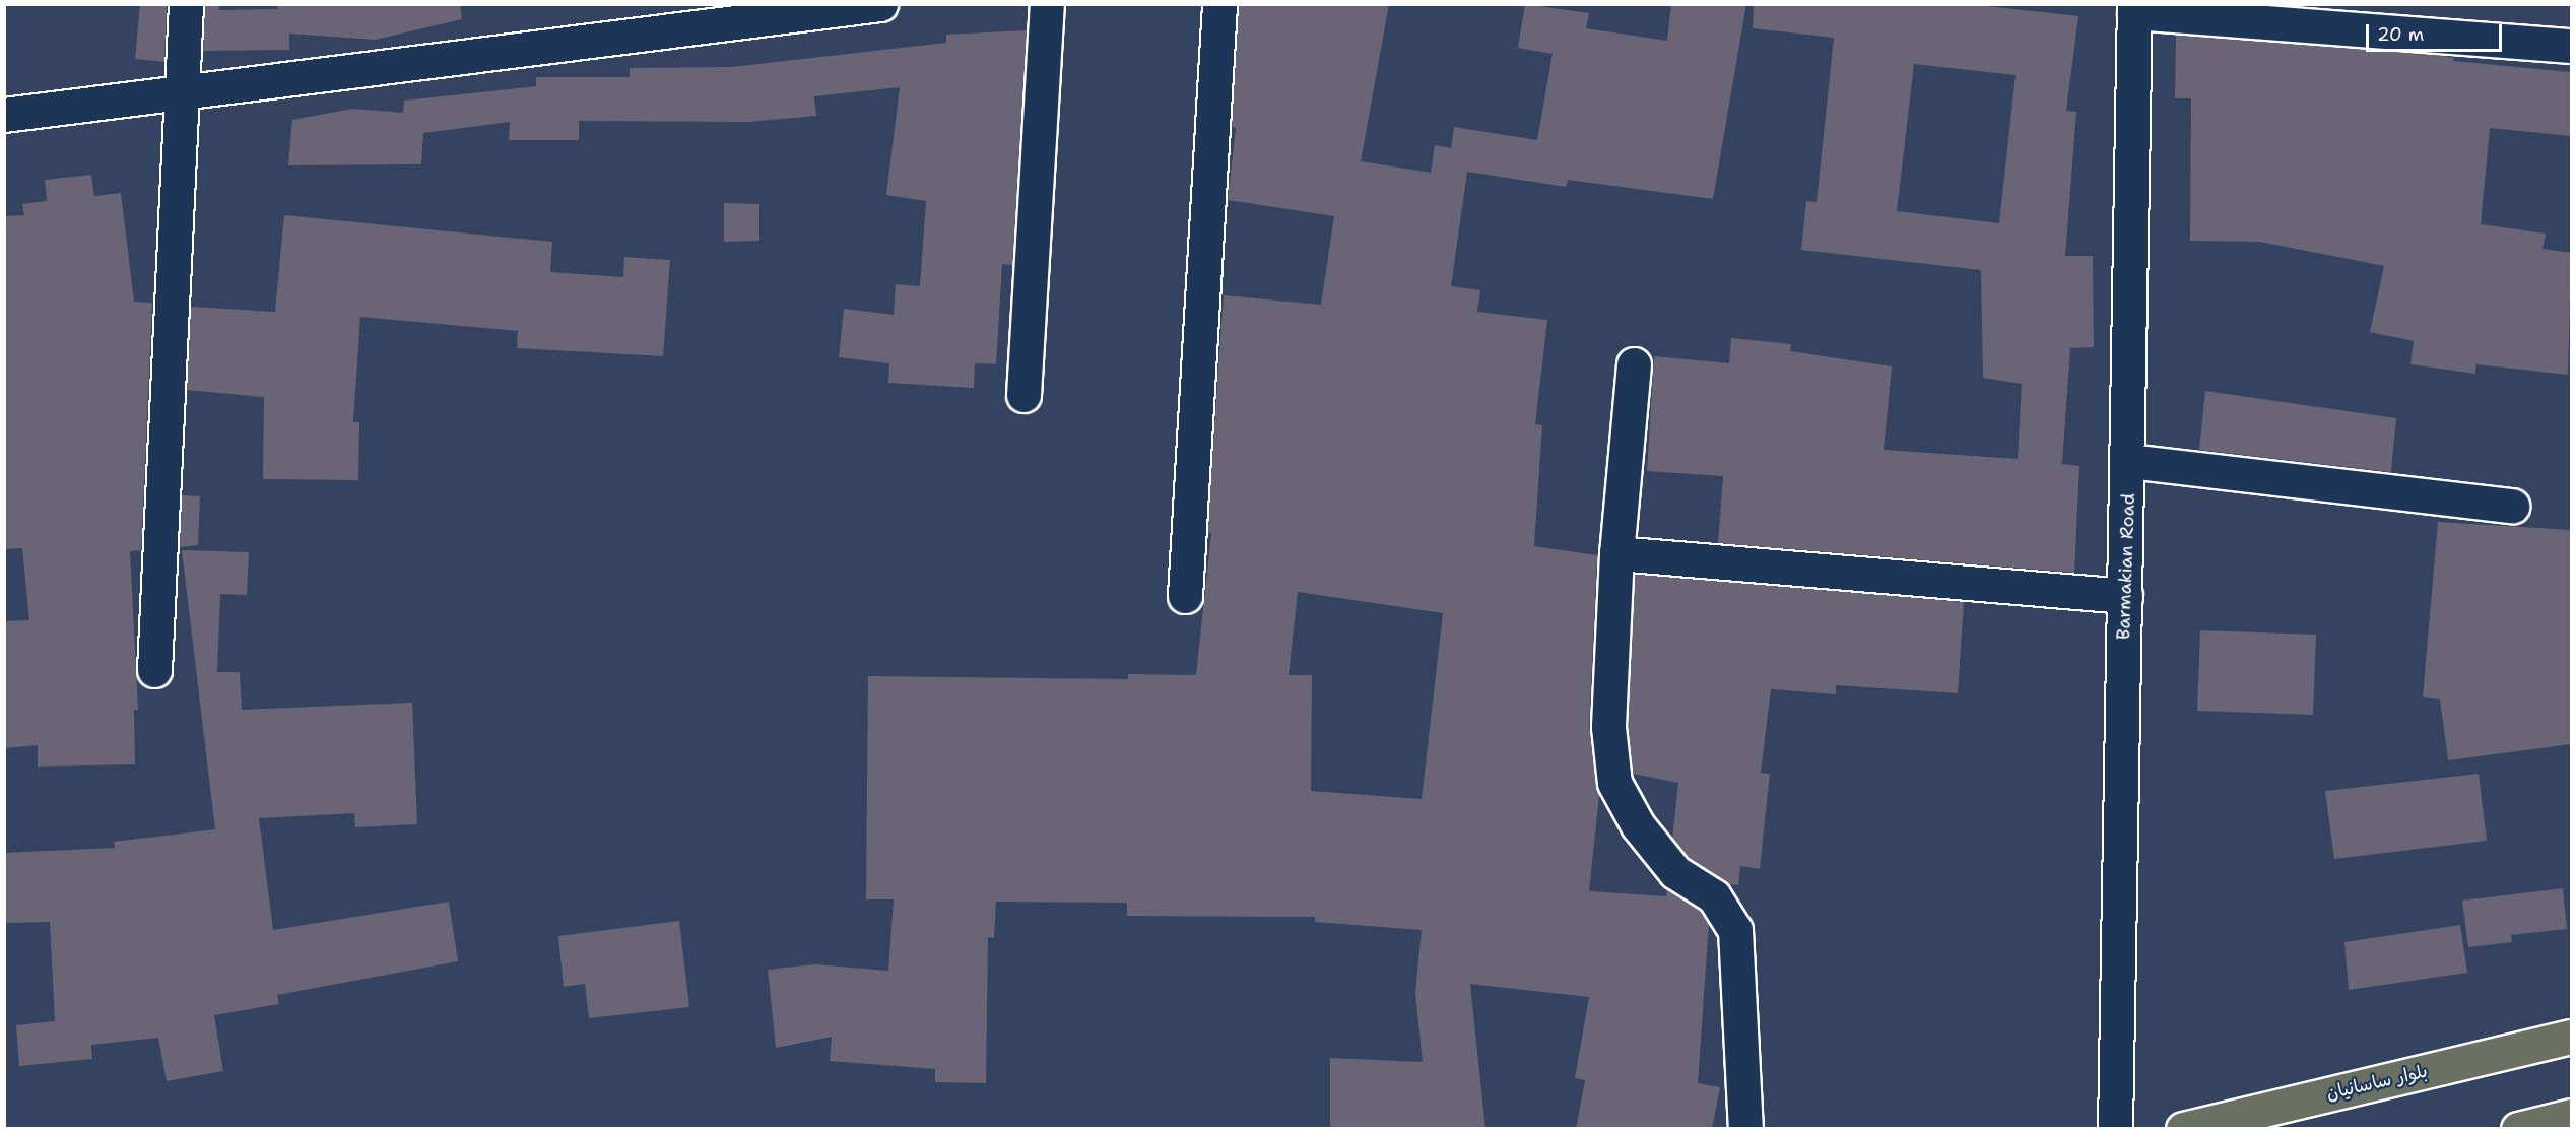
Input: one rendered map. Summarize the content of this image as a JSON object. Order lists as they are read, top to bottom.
{
  "streets": {
    "highway": ["بلوار ساسانیان"],
    "street": ["Barmakian Road"]
  },
  "scale_bar": "20 m"
}
